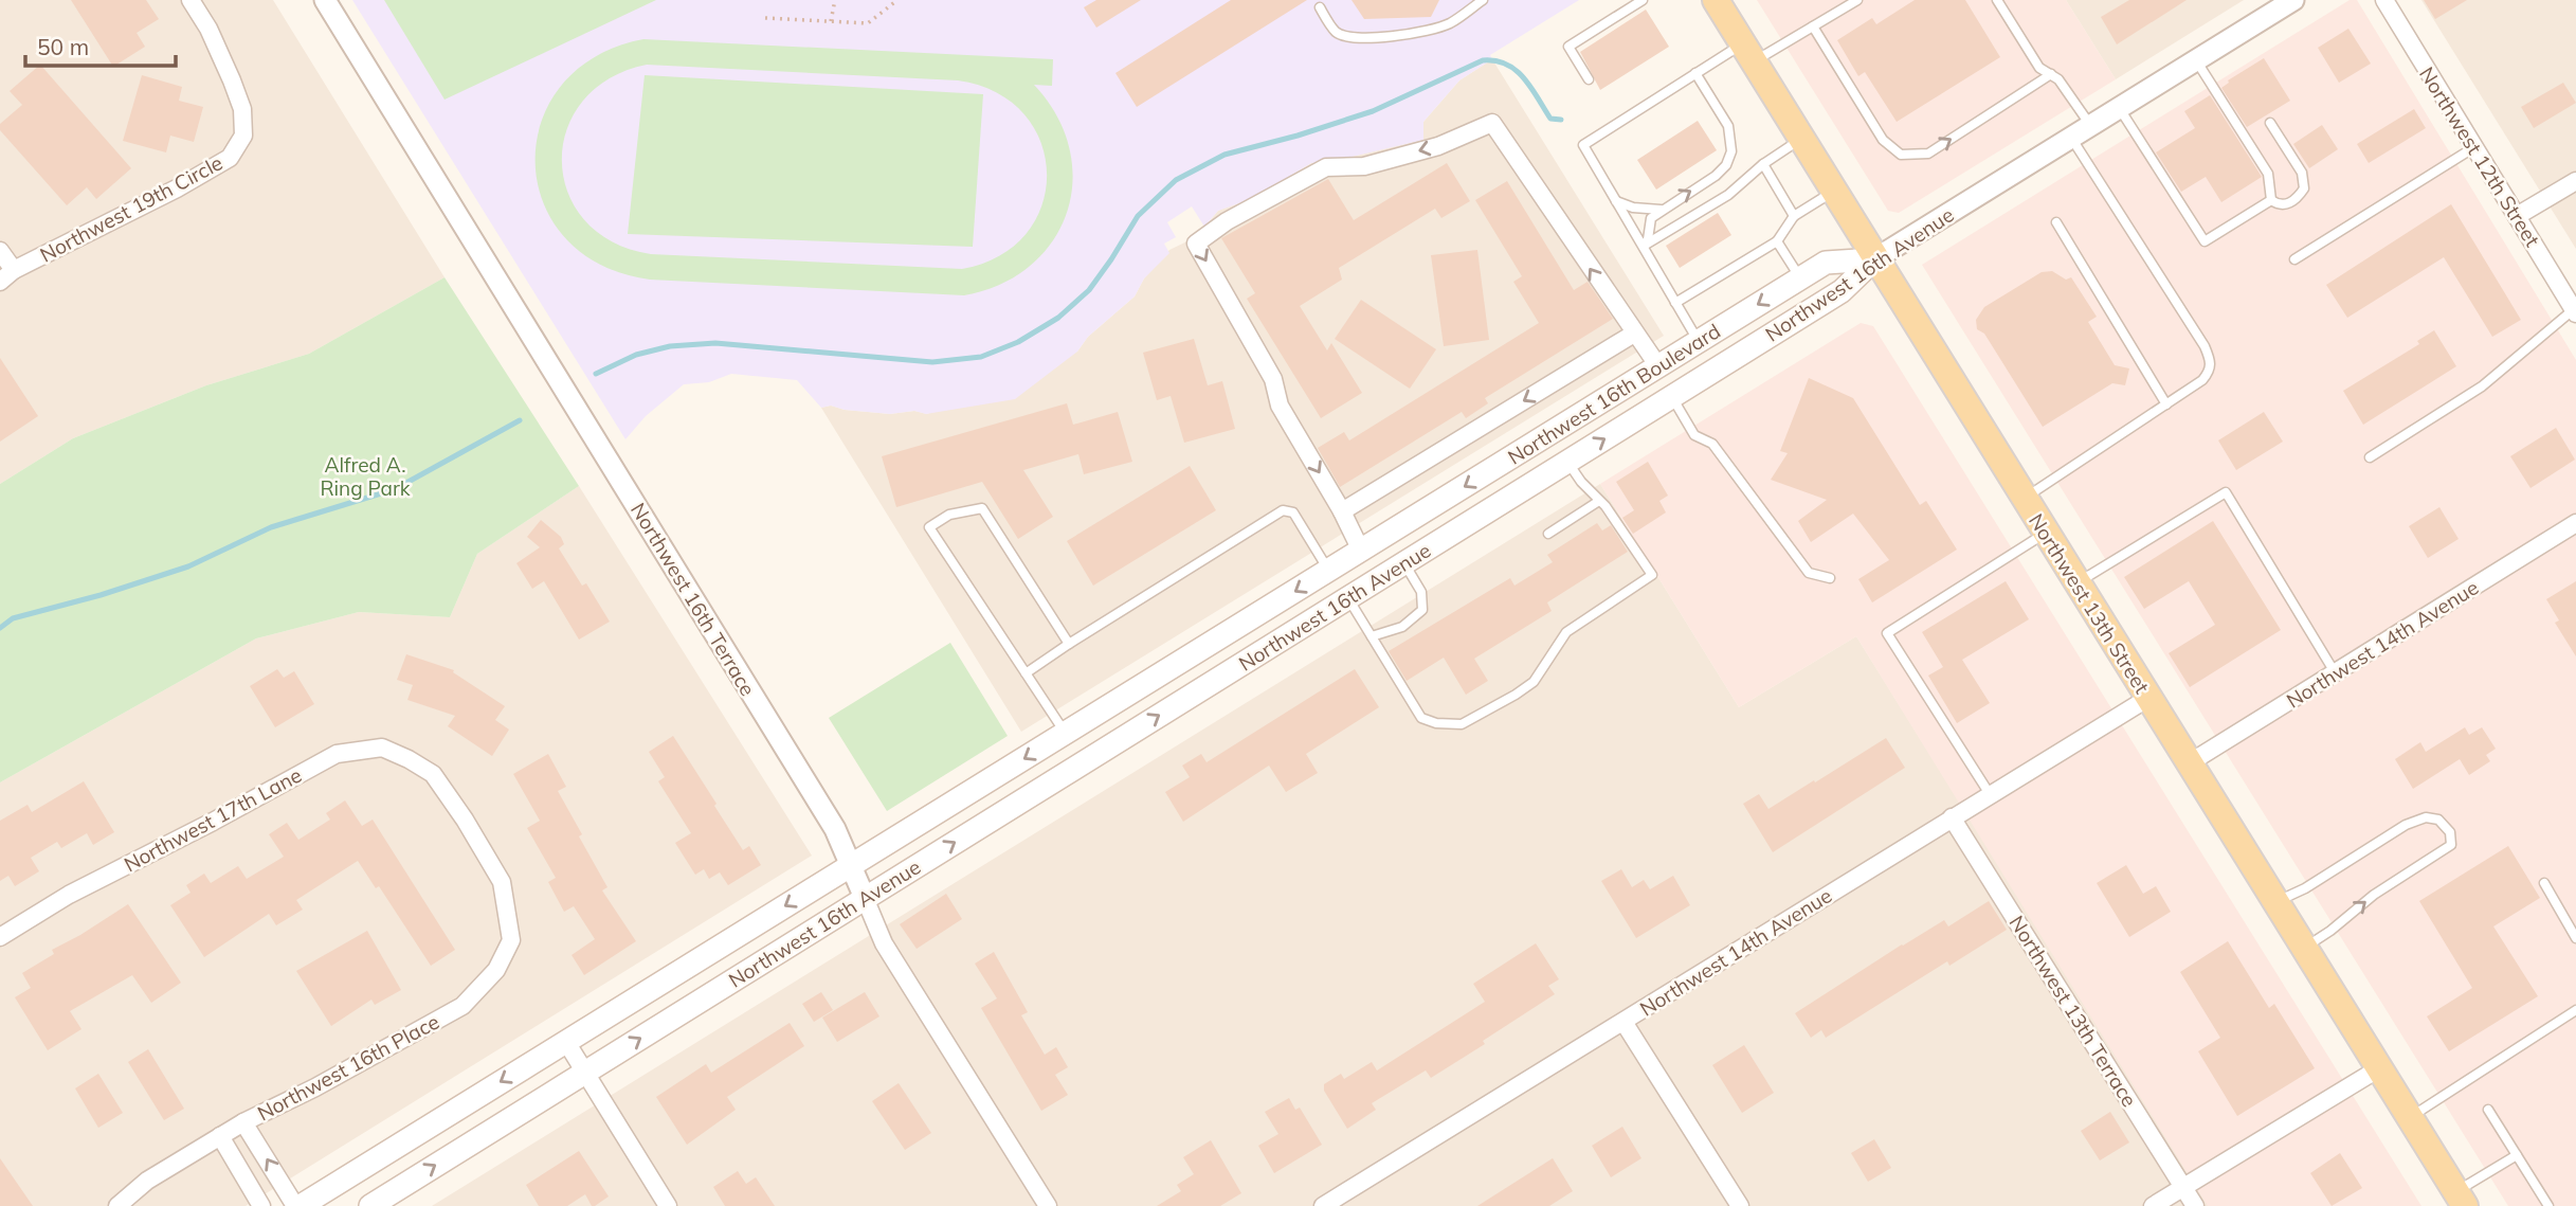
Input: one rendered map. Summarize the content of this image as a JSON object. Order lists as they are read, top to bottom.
{
  "streets": {
    "main road": ["Northwest 16th Avenue", "Northwest 16th Boulevard", "Northwest 13th Street"],
    "street": [
      "Northwest 12th Street",
      "Northwest 19th Circle",
      "Northwest 16th Terrace",
      "Northwest 14th Avenue",
      "Northwest 17th Lane",
      "Northwest 13th Terrace",
      "Northwest 16th Place"
    ]
  },
  "crossings": [
    ["Northwest 16th Avenue", "Northwest 16th Boulevard"],
    ["Northwest 16th Avenue", "Northwest 16th Terrace"],
    ["Northwest 16th Avenue", "Northwest 13th Street"],
    ["Northwest 16th Boulevard", "Northwest 13th Street"],
    ["Northwest 13th Street", "Northwest 14th Avenue"],
    ["Northwest 14th Avenue", "Northwest 13th Terrace"],
    ["Northwest 17th Lane", "Northwest 16th Place"]
  ],
  "one_way": ["Northwest 16th Boulevard"],
  "parks": ["Alfred A. Ring Park"],
  "scale_bar": "50 m"
}
